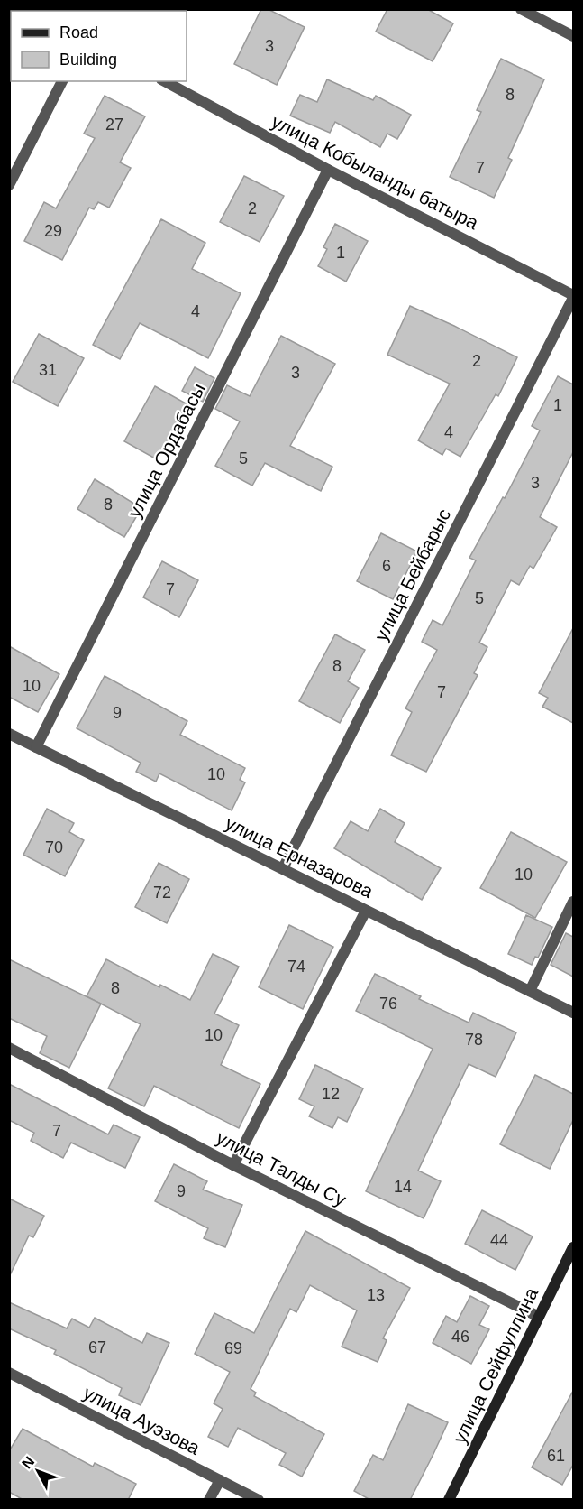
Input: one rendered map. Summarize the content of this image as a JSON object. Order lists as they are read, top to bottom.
{
  "streets": {
    "main road": ["улица Сейфуллина"],
    "street": [
      "улица Кобыланды батыра",
      "улица Ордабасы",
      "улица Бейбарыс",
      "улица Ерназарова",
      "улица Талды Су",
      "улица Ауэзова"
    ]
  },
  "crossings": [
    ["улица Кобыланды батыра", "улица Ордабасы"],
    ["улица Кобыланды батыра", "улица Бейбарыс"],
    ["улица Ордабасы", "улица Ерназарова"],
    ["улица Бейбарыс", "улица Ерназарова"],
    ["улица Талды Су", "улица Сейфуллина"]
  ],
  "house_numbers": [
    "3",
    "8",
    "27",
    "7",
    "2",
    "29",
    "1",
    "4",
    "2",
    "31",
    "3",
    "1",
    "4",
    "5",
    "3",
    "8",
    "6",
    "7",
    "5",
    "8",
    "10",
    "7",
    "9",
    "10",
    "70",
    "10",
    "72",
    "74",
    "8",
    "76",
    "10",
    "78",
    "12",
    "7",
    "14",
    "9",
    "44",
    "13",
    "46",
    "67",
    "69",
    "61"
  ],
  "legend": ["Road", "Building"],
  "north": "top left"
}
